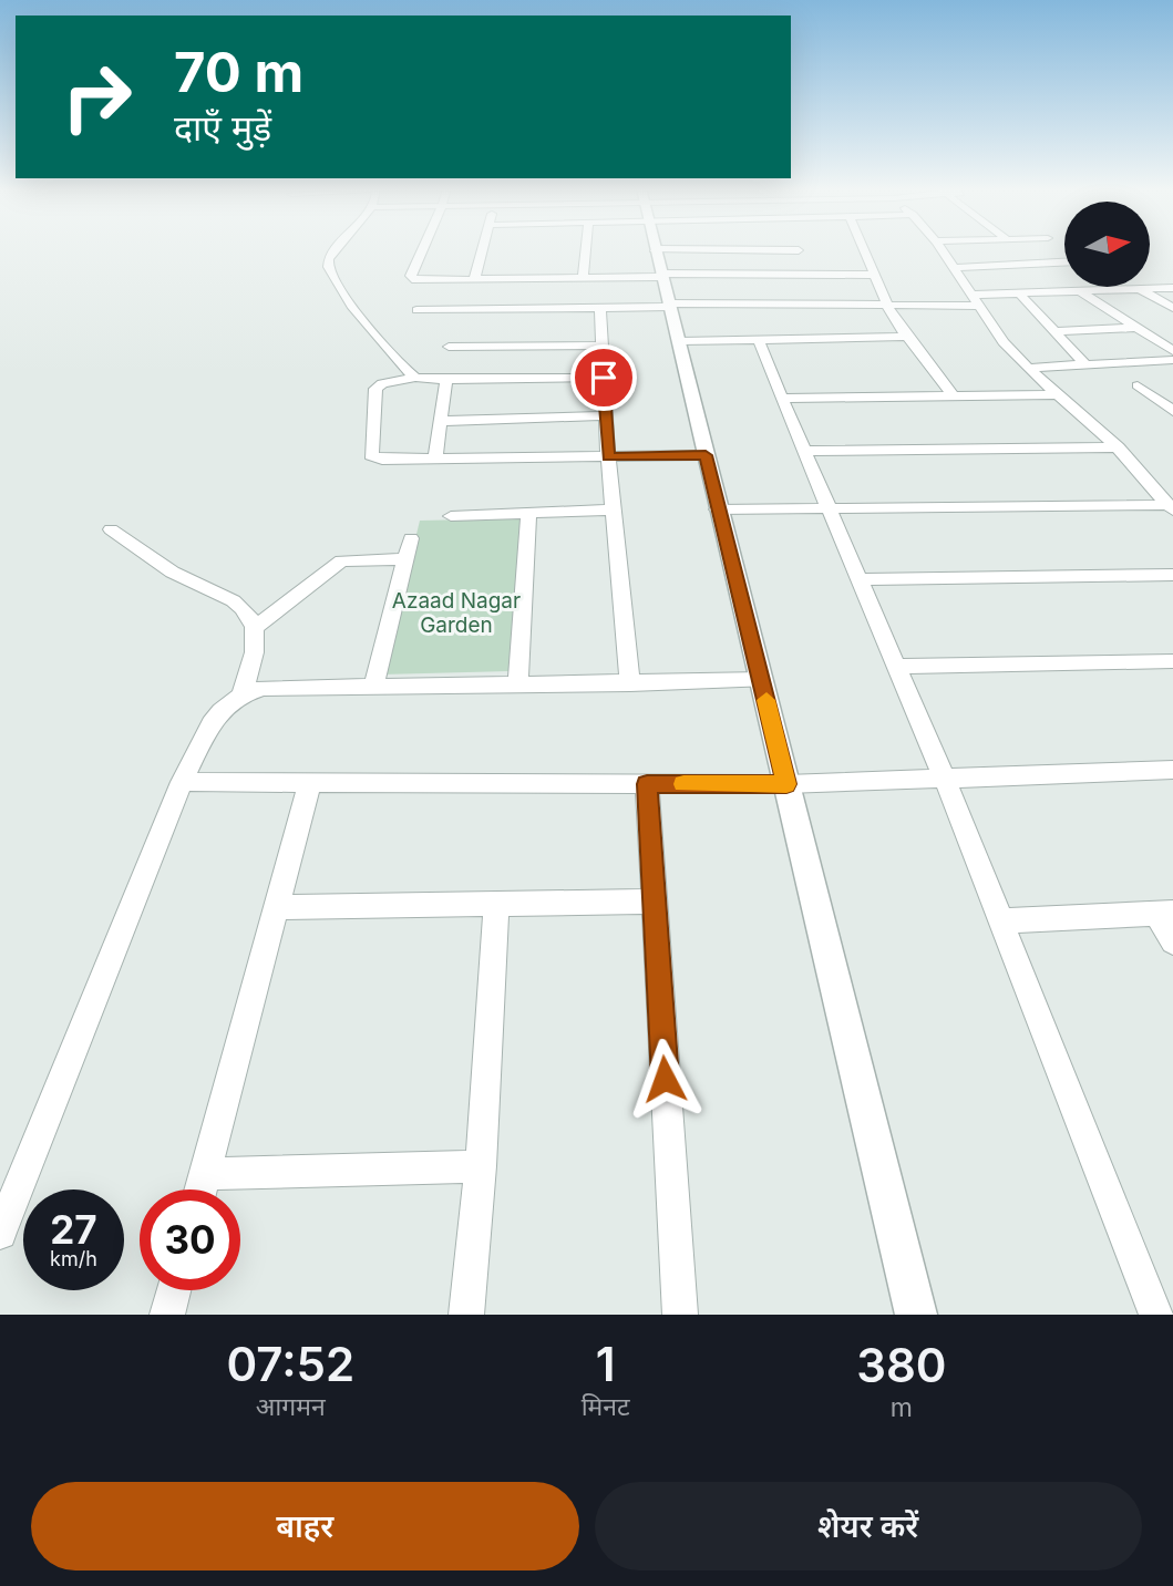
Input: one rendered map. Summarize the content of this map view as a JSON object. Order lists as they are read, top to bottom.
{
  "parks": ["Azaad Nagar Garden"],
  "north": "right",
  "page": {
    "turn": ["70 m", "दाएँ मुड़ें"],
    "speed": "27 km/h",
    "limit": "30",
    "eta": [
      "07:52",
      "आगमन",
      "1",
      "मिनट",
      "380",
      "m"
    ],
    "buttons": ["बाहर", "शेयर करें"]
  }
}
